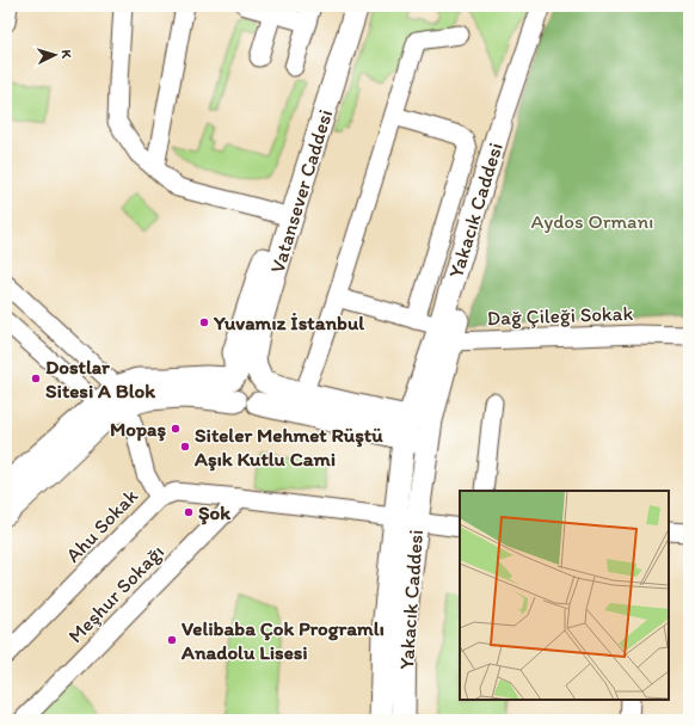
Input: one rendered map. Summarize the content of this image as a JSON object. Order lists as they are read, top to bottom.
{
  "streets": {
    "main road": ["Vatansever Caddesi", "Yakacık Caddesi"],
    "street": ["Dağ Çileği Sokak", "Ahu Sokak", "Meşhur Sokağı"]
  },
  "crossings": [
    ["Yakacık Caddesi", "Dağ Çileği Sokak"]
  ],
  "parks": ["Aydos Ormanı"],
  "places": [
    "Yuvamız İstanbul",
    "Dostlar Sitesi A Blok",
    "Mopaş",
    "Siteler Mehmet Rüştü Aşık Kutlu Cami",
    "Şok",
    "Velibaba Çok Programlı Anadolu Lisesi"
  ],
  "north": "right"
}
